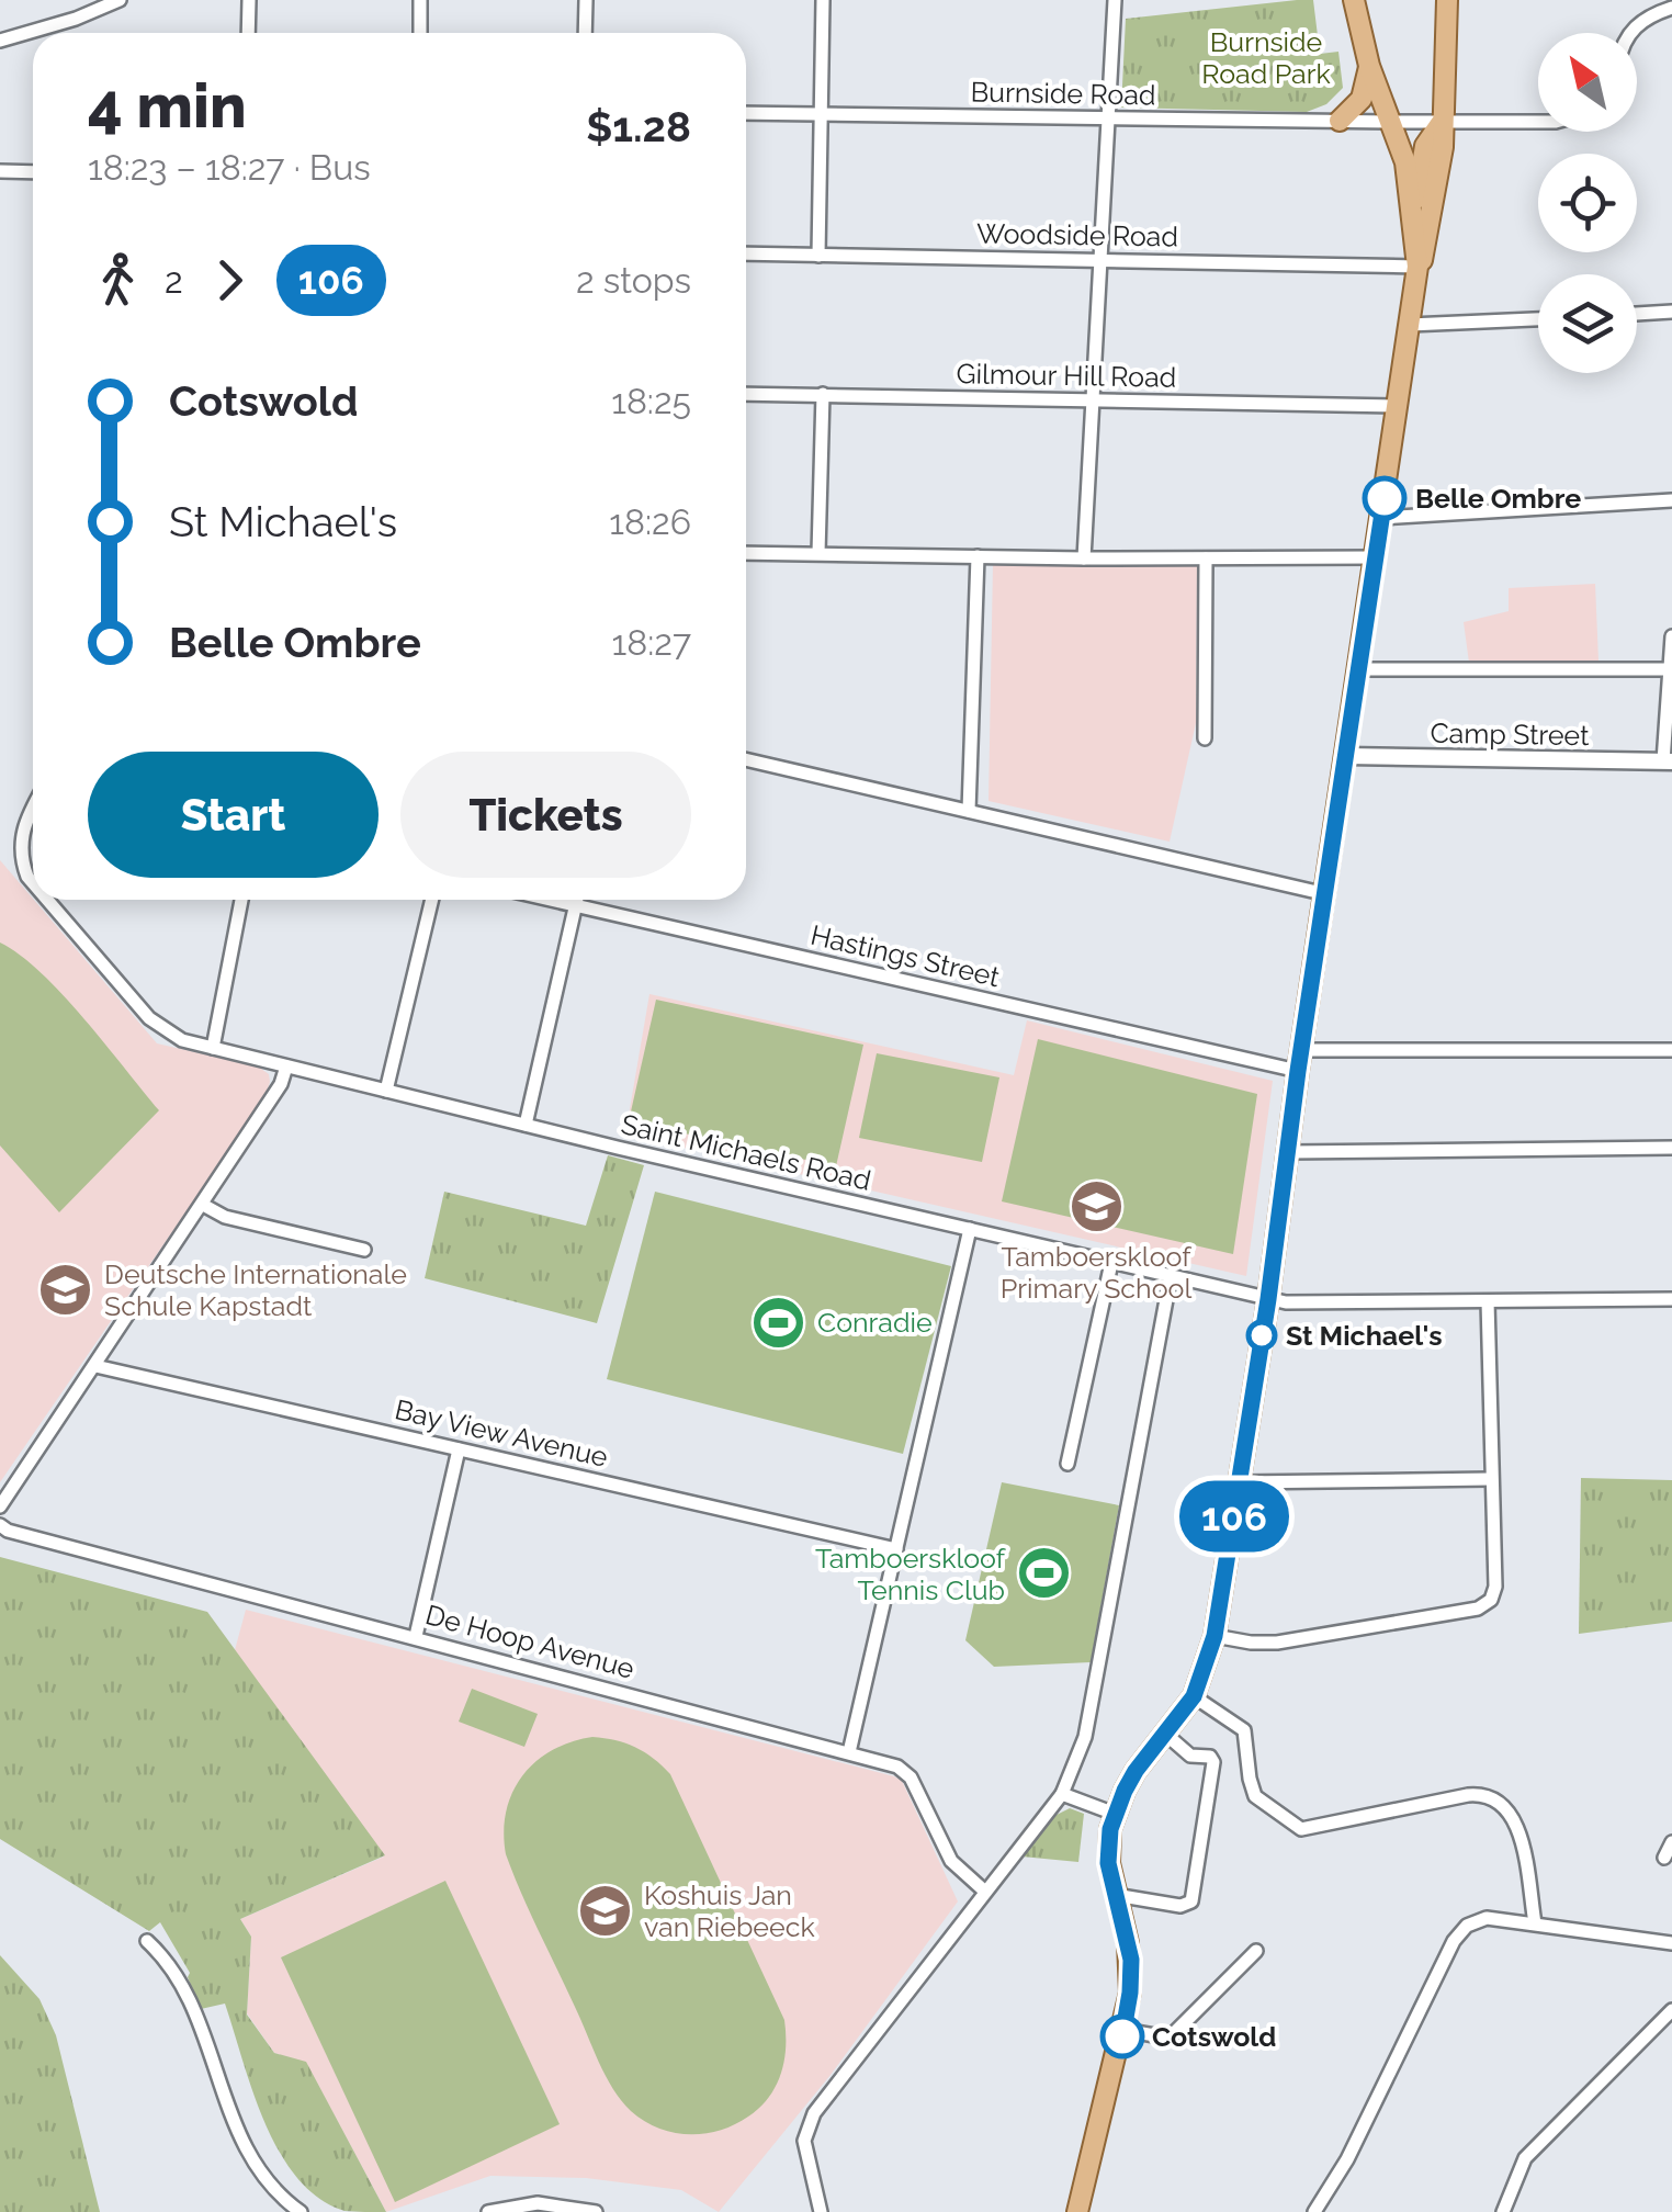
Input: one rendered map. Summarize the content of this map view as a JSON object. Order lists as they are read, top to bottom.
{
  "streets": {
    "street": [
      "Burnside Road",
      "Woodside Road",
      "Gilmour Hill Road",
      "Camp Street",
      "Hastings Street",
      "Saint Michaels Road",
      "Bay View Avenue",
      "De Hoop Avenue"
    ]
  },
  "parks": ["Burnside Road Park"],
  "places": {
    "other": ["Belle Ombre", "St Michael's", "Cotswold"],
    "school or university": ["Tamboerskloof Primary School", "Deutsche Internationale Schule Kapstadt", "Koshuis Jan van Riebeeck"],
    "sports": ["Conradie", "Tamboerskloof Tennis Club"]
  },
  "lines": ["bus line 106"],
  "north": "top left",
  "page": {
    "on_map": "106",
    "heading": ["4 min", "18:23 – 18:27 · Bus", "$1.28"],
    "legs": ["2", "106", "2 stops"],
    "list": [
      {
        "name": "Cotswold",
        "value": "18:25"
      },
      {
        "name": "St Michael's",
        "value": "18:26"
      },
      {
        "name": "Belle Ombre",
        "value": "18:27"
      }
    ],
    "buttons": ["Start", "Tickets"]
  }
}
